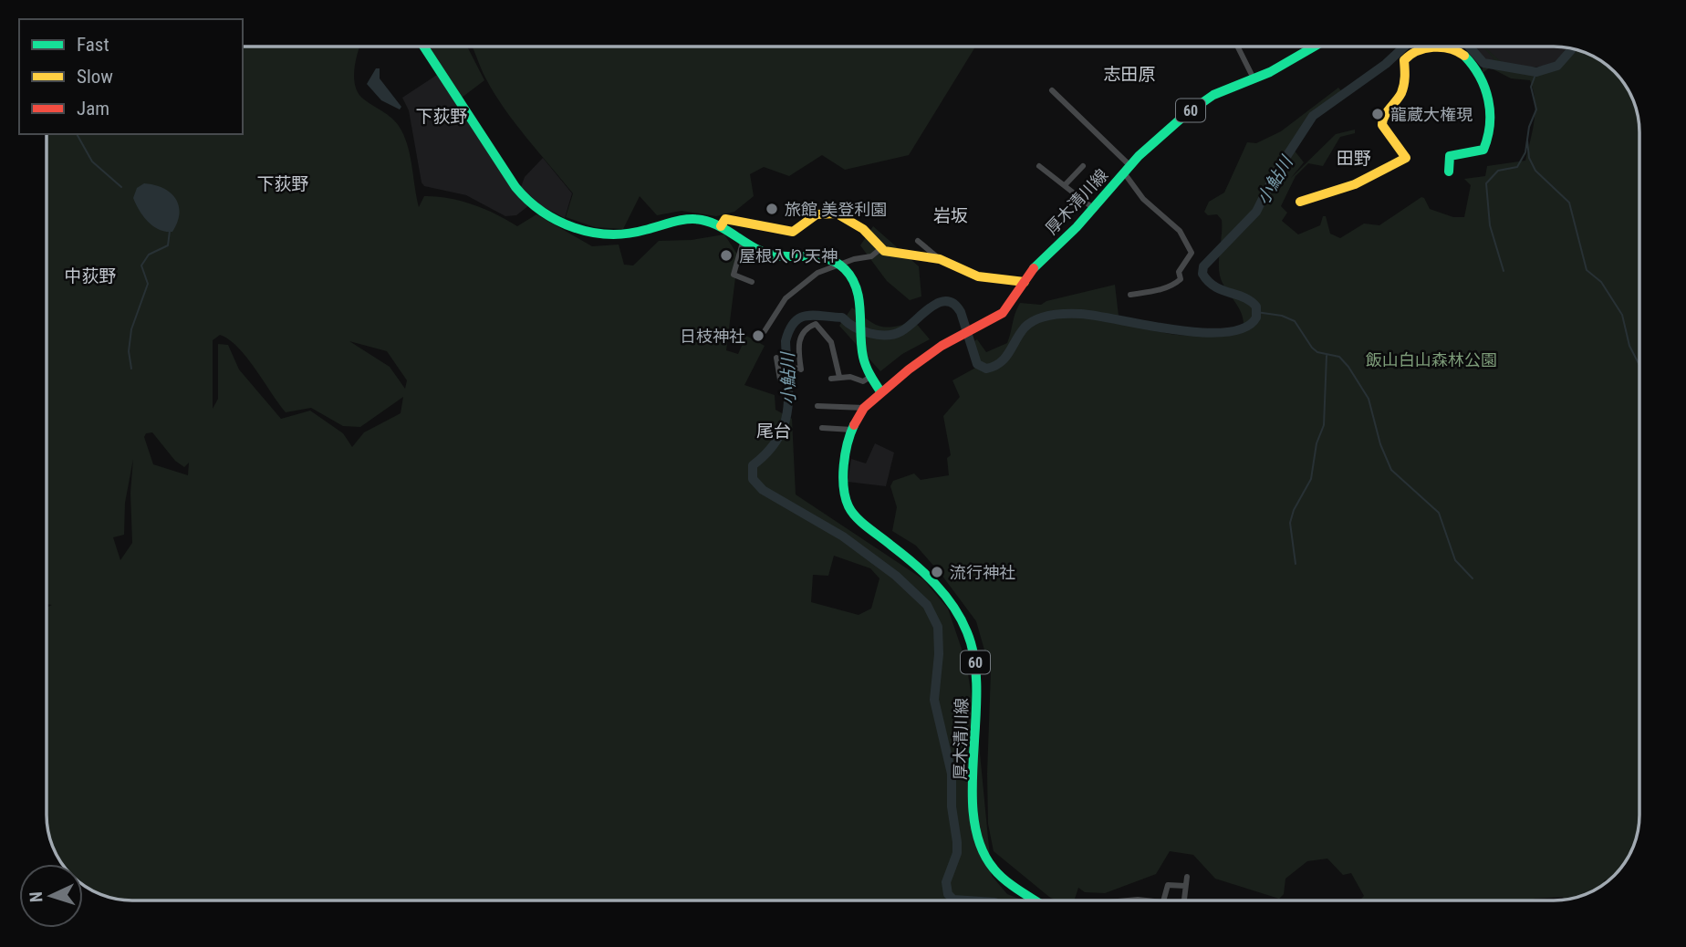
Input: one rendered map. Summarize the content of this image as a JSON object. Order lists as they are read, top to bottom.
{
  "streets": {
    "street": ["60", "厚木清川線"]
  },
  "crossings": [
    ["60", "厚木清川線"]
  ],
  "districts": [
    "志田原",
    "下荻野",
    "田野",
    "下荻野",
    "岩坂",
    "中荻野",
    "尾台"
  ],
  "water": ["小鮎川"],
  "parks": ["飯山白山森林公園"],
  "places": [
    "龍蔵大権現",
    "旅館 美登利園",
    "屋根入り天神",
    "日枝神社",
    "流行神社"
  ],
  "legend": ["Fast", "Slow", "Jam"],
  "north": "left"
}
